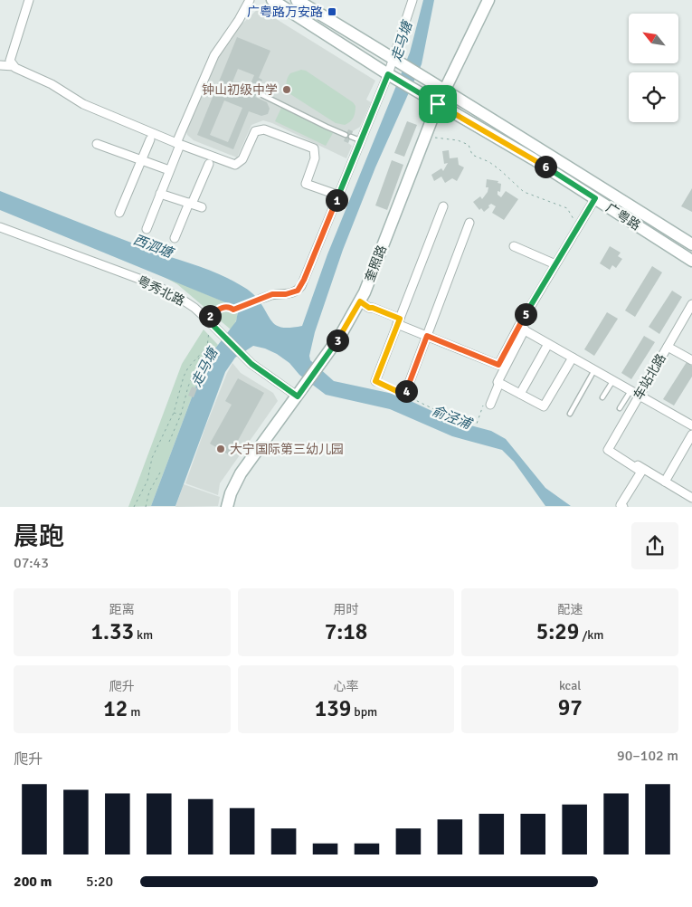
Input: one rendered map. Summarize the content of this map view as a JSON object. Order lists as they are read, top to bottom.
{
  "streets": {
    "main road": ["广粤路", "奎照路"],
    "street": ["粤秀北路", "车站北路"]
  },
  "crossings": [
    ["广粤路", "奎照路"],
    ["奎照路", "粤秀北路"]
  ],
  "water": ["走马塘", "西泗塘", "俞泾浦"],
  "places": {
    "transit": ["广粤路万安路"],
    "other": ["钟山初级中学", "大宁国际第三幼儿园"]
  },
  "north": "top left",
  "page": {
    "pins": [
      "6",
      "1",
      "5",
      "2",
      "3",
      "4"
    ],
    "heading": ["晨跑", "07:43"],
    "stats": [
      ["距离", "1.33 km"],
      ["用时", "7:18"],
      ["配速", "5:29 /km"],
      ["爬升", "12 m"],
      ["心率", "139 bpm"],
      ["kcal", "97"]
    ],
    "chart": ["爬升", "90–102 m"],
    "list": [
      {
        "name": "200 m",
        "note": "5:20"
      }
    ]
  }
}
